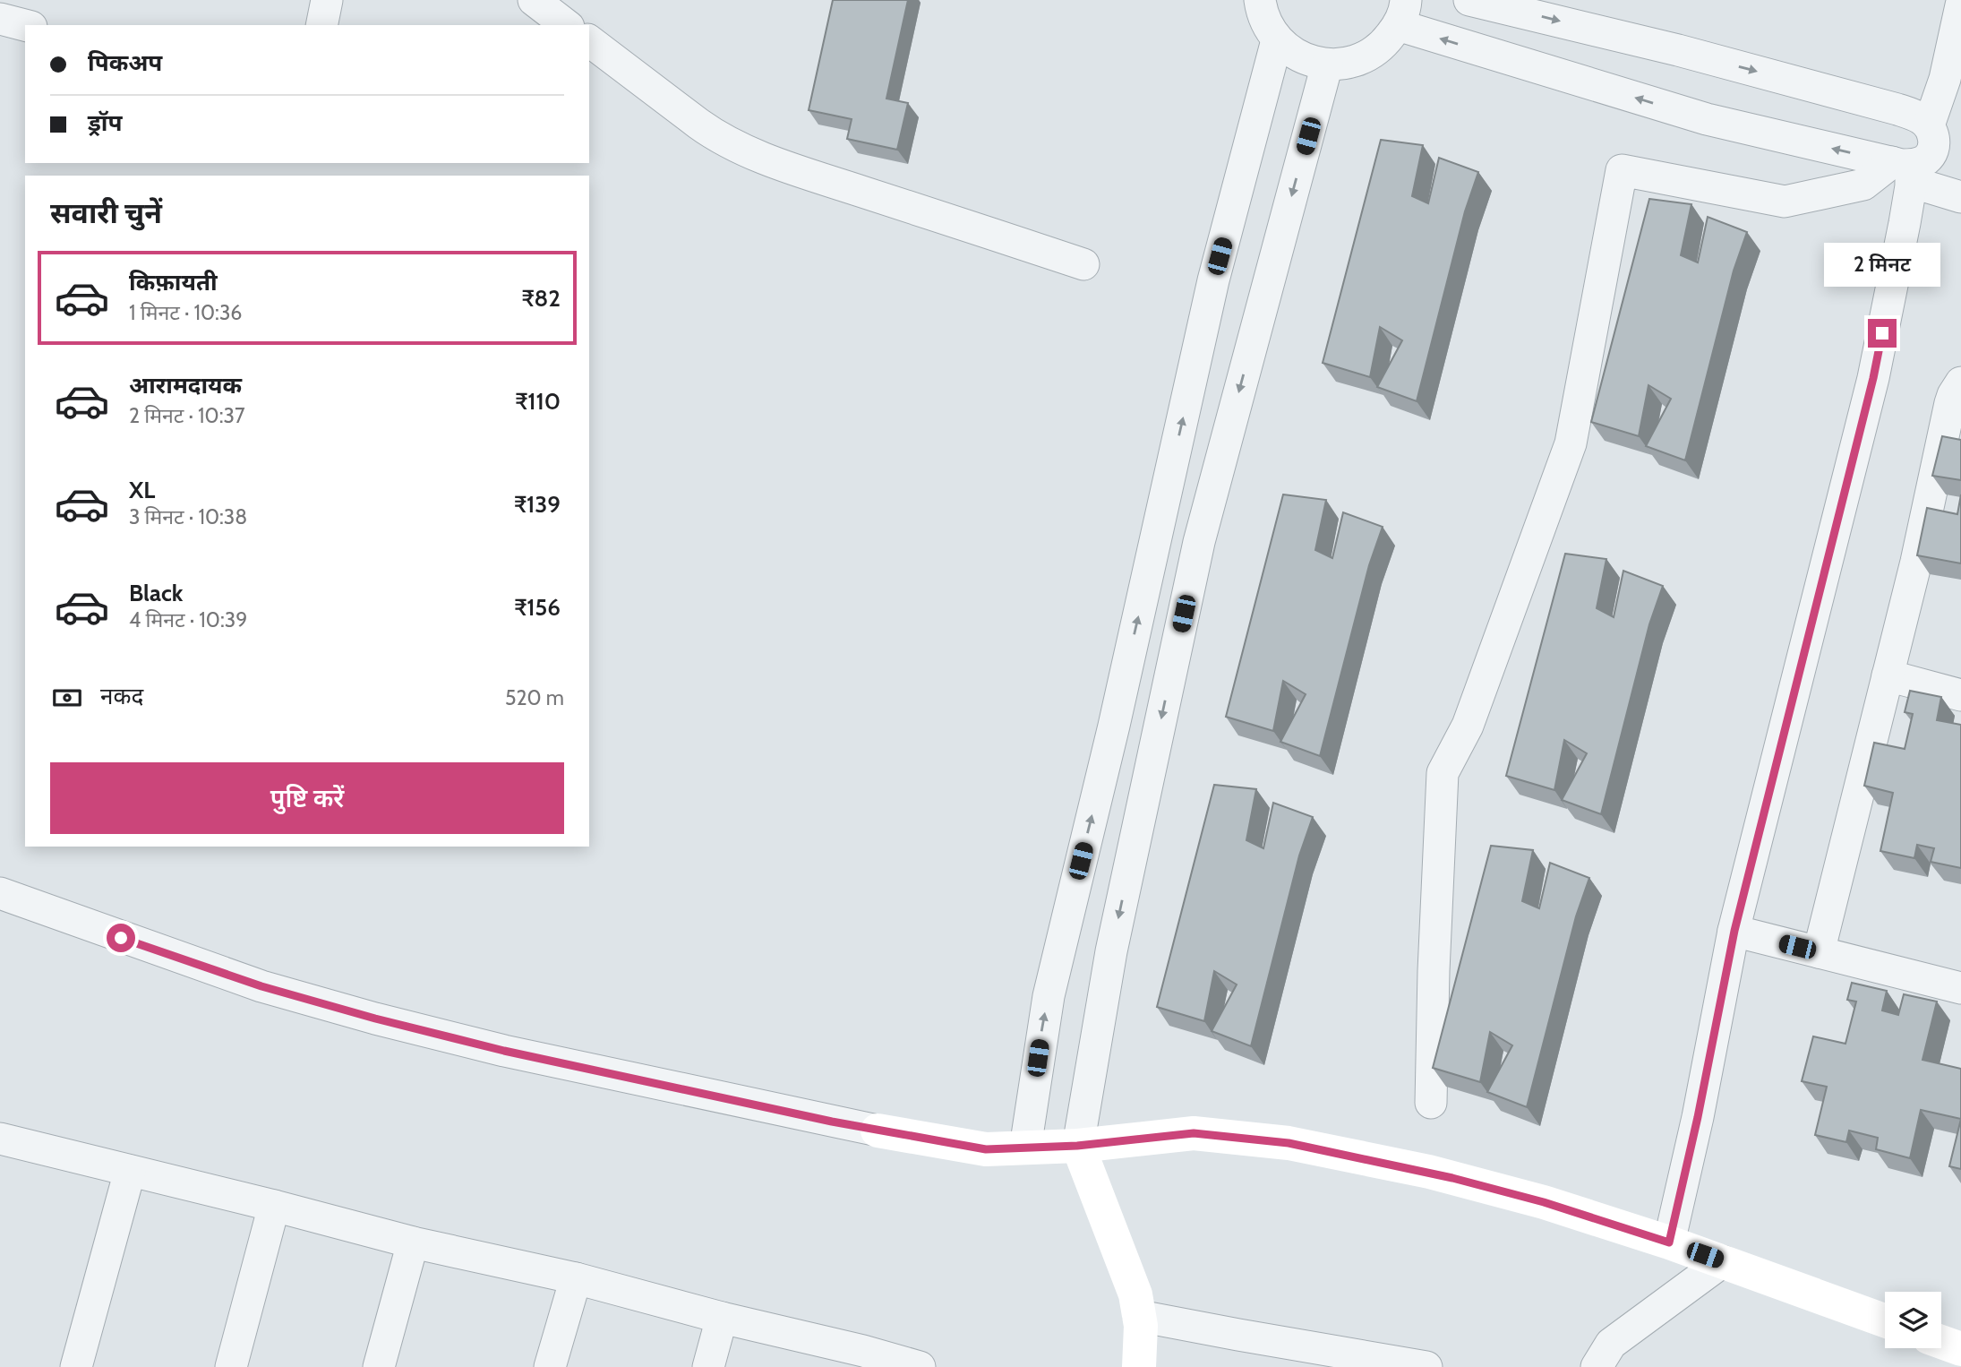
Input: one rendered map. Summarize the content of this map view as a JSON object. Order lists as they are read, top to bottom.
{
  "page": {
    "banner": ["पिकअप", "ड्रॉप"],
    "heading": "सवारी चुनें",
    "bubble": "2 मिनट",
    "list": [
      {
        "name": "किफ़ायती",
        "note": "1 मिनट · 10:36",
        "value": "₹82"
      },
      {
        "name": "आरामदायक",
        "note": "2 मिनट · 10:37",
        "value": "₹110"
      },
      {
        "name": "XL",
        "note": "3 मिनट · 10:38",
        "value": "₹139"
      },
      {
        "name": "Black",
        "note": "4 मिनट · 10:39",
        "value": "₹156"
      }
    ],
    "pay": ["नकद", "520 m"],
    "buttons": "पुष्टि करें"
  }
}
